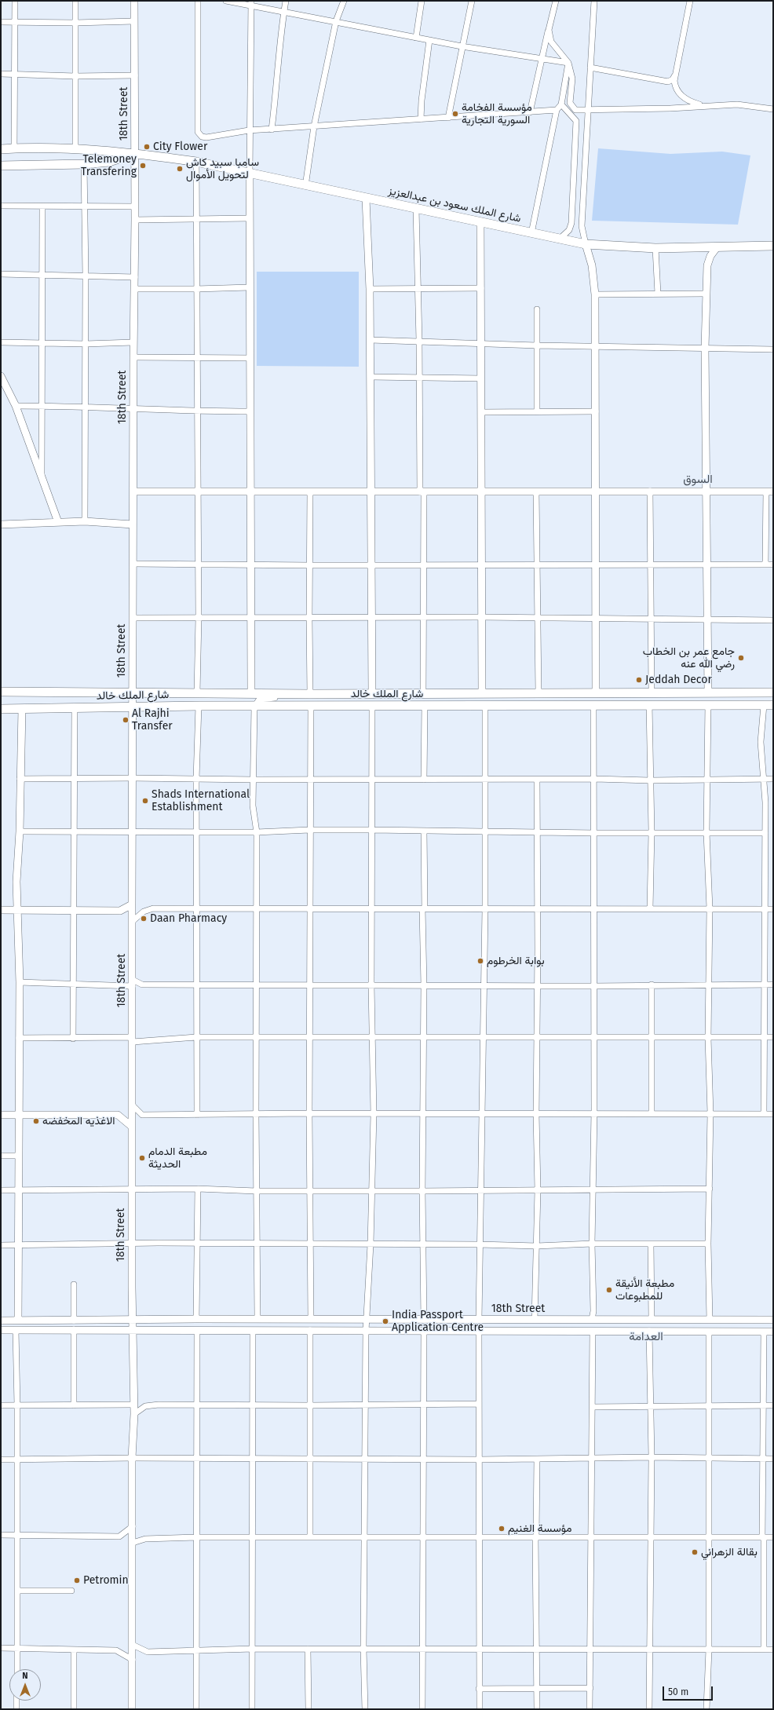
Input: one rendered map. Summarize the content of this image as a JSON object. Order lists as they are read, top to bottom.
{
  "streets": {
    "main road": ["شارع الملك سعود بن عبدالعزيز", "شارع الملك خالد"],
    "street": ["18th Street"]
  },
  "crossings": [
    ["18th Street", "شارع الملك سعود بن عبدالعزيز"],
    ["18th Street", "شارع الملك خالد"]
  ],
  "districts": ["السوق", "العدامة"],
  "places": [
    "مؤسسة الفخامة السورية التجارية",
    "City Flower",
    "Telemoney Transfering",
    "سامبا سبيد كاش لتحويل الأموال",
    "جامع عمر بن الخطاب رضي الله عنه",
    "Jeddah Decor",
    "Al Rajhi Transfer",
    "Shads International Establishment",
    "Daan Pharmacy",
    "بوابة الخرطوم",
    "الاغذيه المخفضه",
    "مطبعة الدمام الحديثة",
    "مطبعة الأنيقة للمطبوعات",
    "India Passport Application Centre",
    "مؤسسة الغنيم",
    "بقالة الزهراني",
    "Petromin"
  ],
  "scale_bar": "50 m",
  "north": "top"
}
